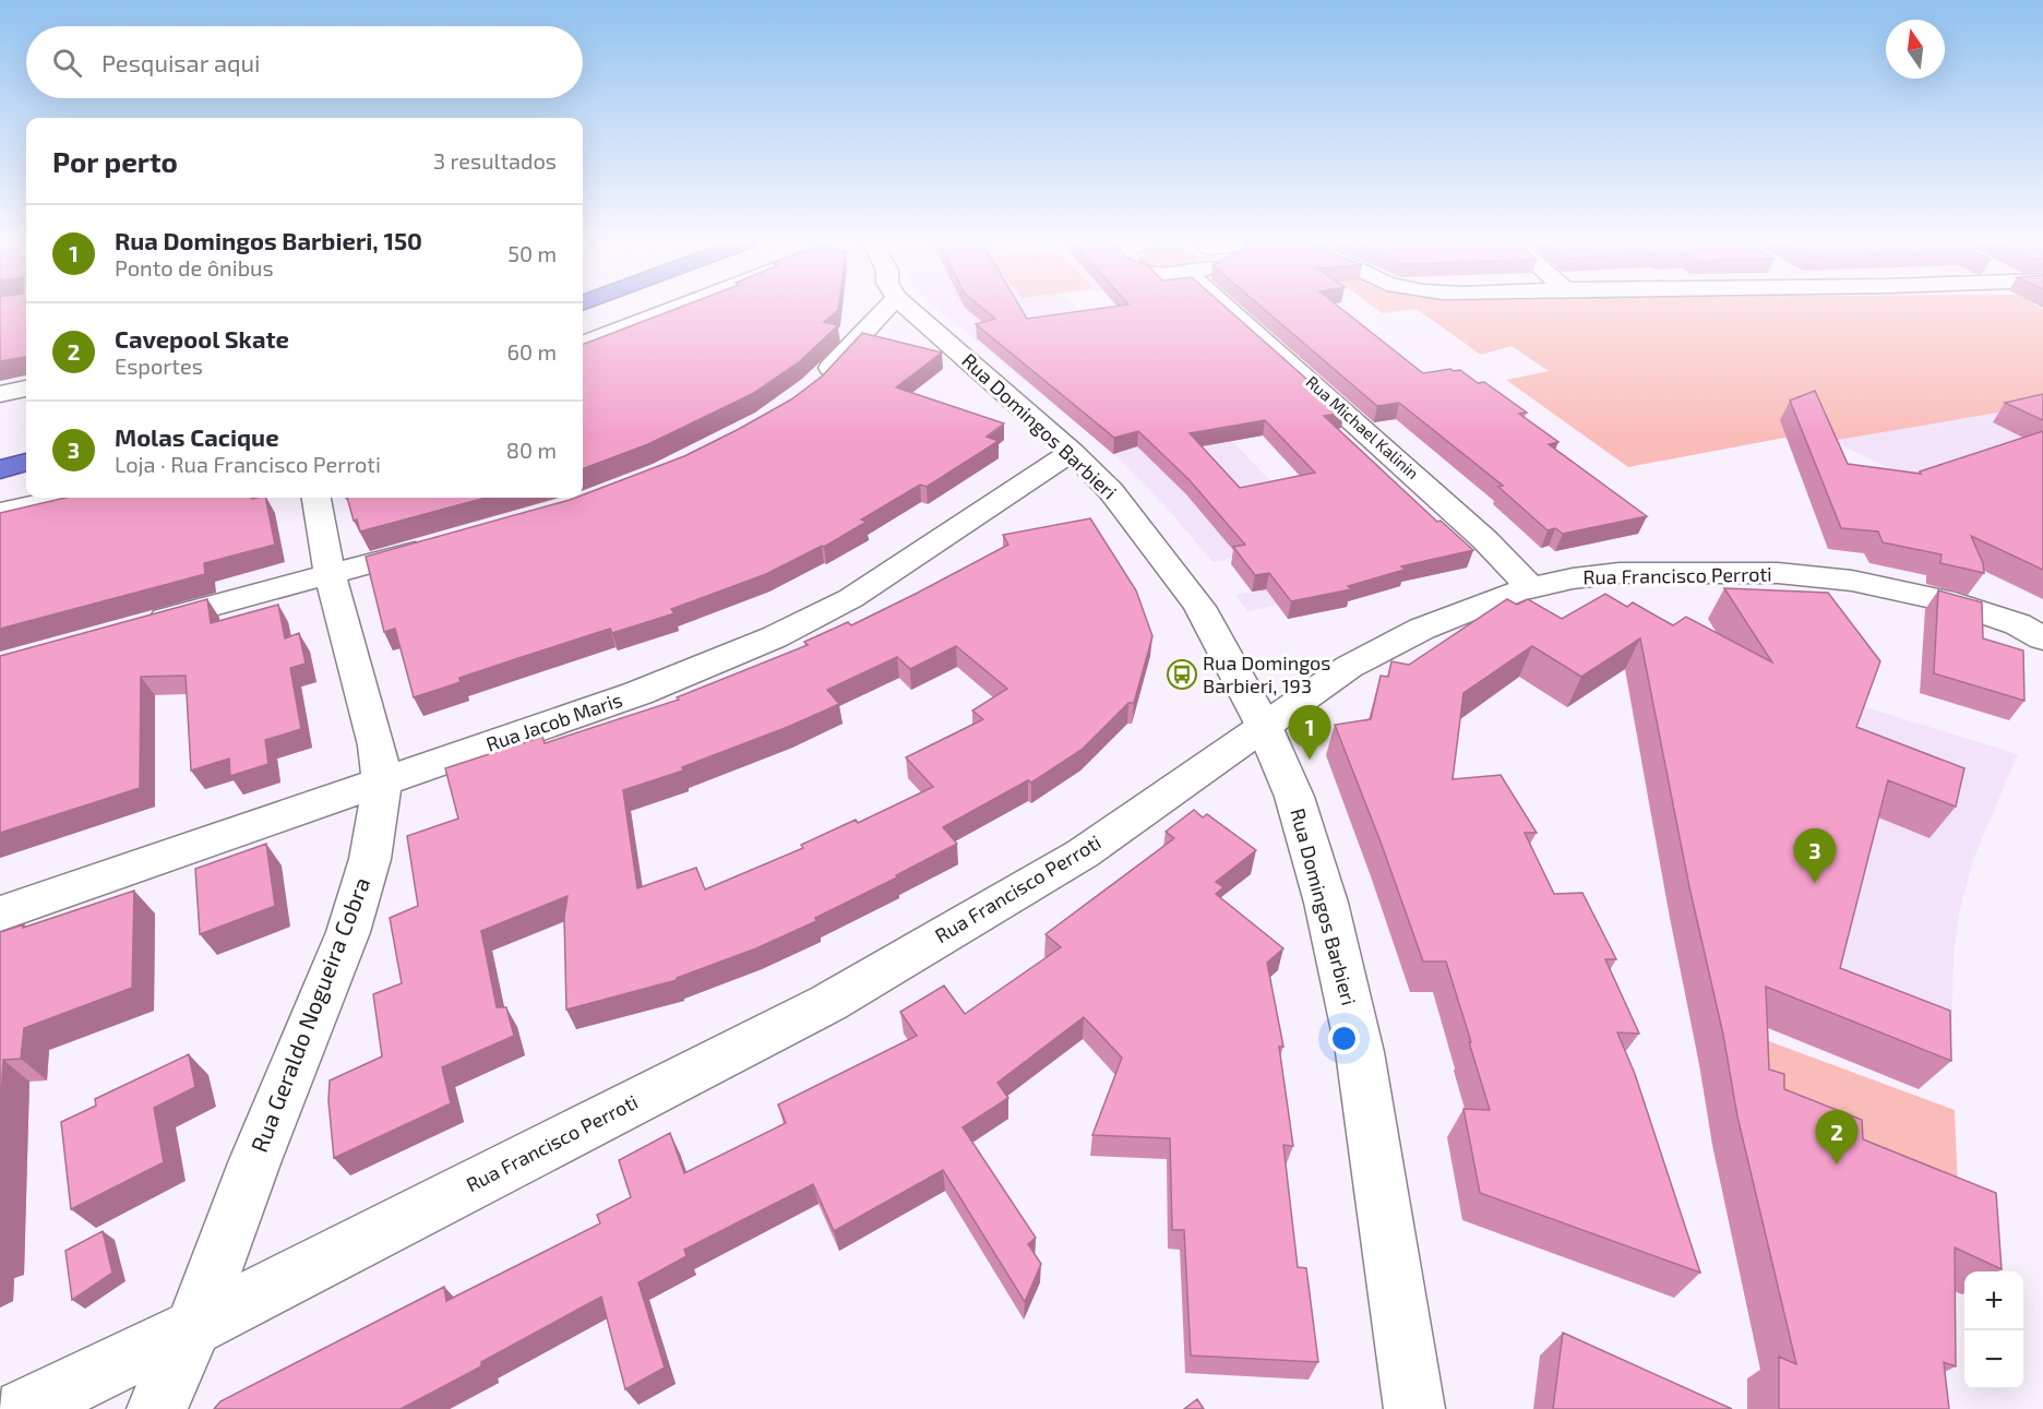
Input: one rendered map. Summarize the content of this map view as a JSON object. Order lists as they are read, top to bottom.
{
  "streets": {
    "street": [
      "Rua Domingos Barbieri",
      "Rua Michael Kalinin",
      "Rua Francisco Perroti",
      "Rua Jacob Maris",
      "Rua Geraldo Nogueira Cobra"
    ]
  },
  "crossings": [
    ["Rua Domingos Barbieri", "Rua Francisco Perroti"],
    ["Rua Domingos Barbieri", "Rua Jacob Maris"],
    ["Rua Michael Kalinin", "Rua Francisco Perroti"],
    ["Rua Francisco Perroti", "Rua Geraldo Nogueira Cobra"],
    ["Rua Jacob Maris", "Rua Geraldo Nogueira Cobra"]
  ],
  "places": {
    "bus stop": ["Rua Domingos Barbieri, 193"]
  },
  "north": "top",
  "page": {
    "search": "Pesquisar aqui",
    "heading": ["Por perto", "3 resultados"],
    "list": [
      {
        "mark": "1",
        "name": "Rua Domingos Barbieri, 150",
        "note": "Ponto de ônibus",
        "value": "50 m"
      },
      {
        "mark": "2",
        "name": "Cavepool Skate",
        "note": "Esportes",
        "value": "60 m"
      },
      {
        "mark": "3",
        "name": "Molas Cacique",
        "note": "Loja · Rua Francisco Perroti",
        "value": "80 m"
      }
    ],
    "pins": ["1", "3", "2"],
    "map_buttons": ["+", "−"]
  }
}
